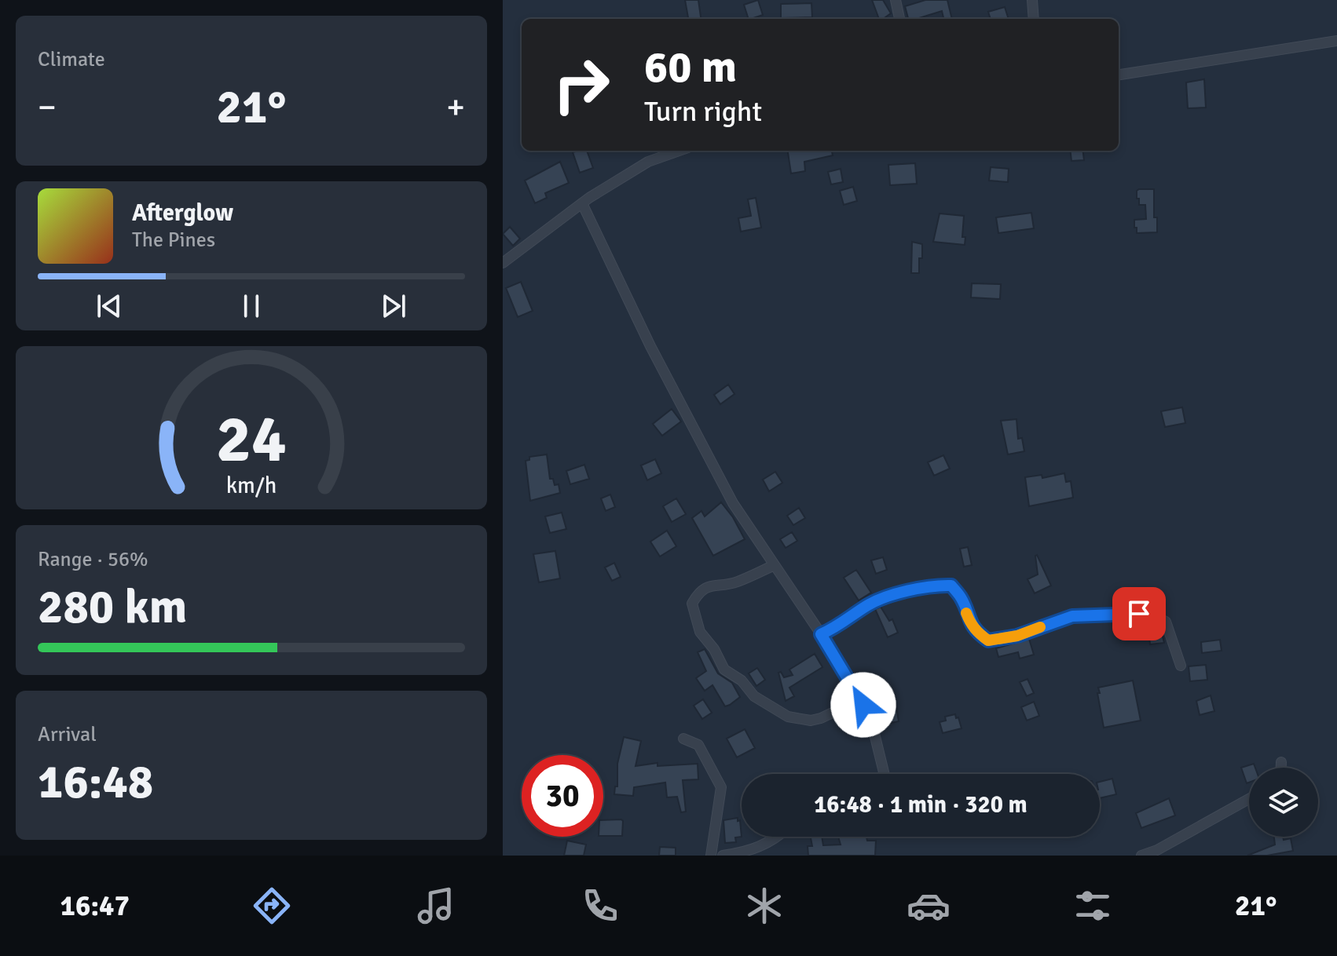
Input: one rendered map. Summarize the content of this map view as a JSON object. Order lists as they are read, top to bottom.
{
  "page": {
    "tile": [
      "Climate",
      ["Range · 56%", "280 km"],
      ["Arrival", "16:48"]
    ],
    "turn": ["60 m", "Turn right"],
    "heat": ["−", "21°", "+"],
    "song": ["Afterglow", "The Pines"],
    "limit": "30",
    "trip": "16:48 · 1 min · 320 m",
    "tabs": ["16:47", "21°"],
    "gauge": ["24", "km/h"]
  }
}
